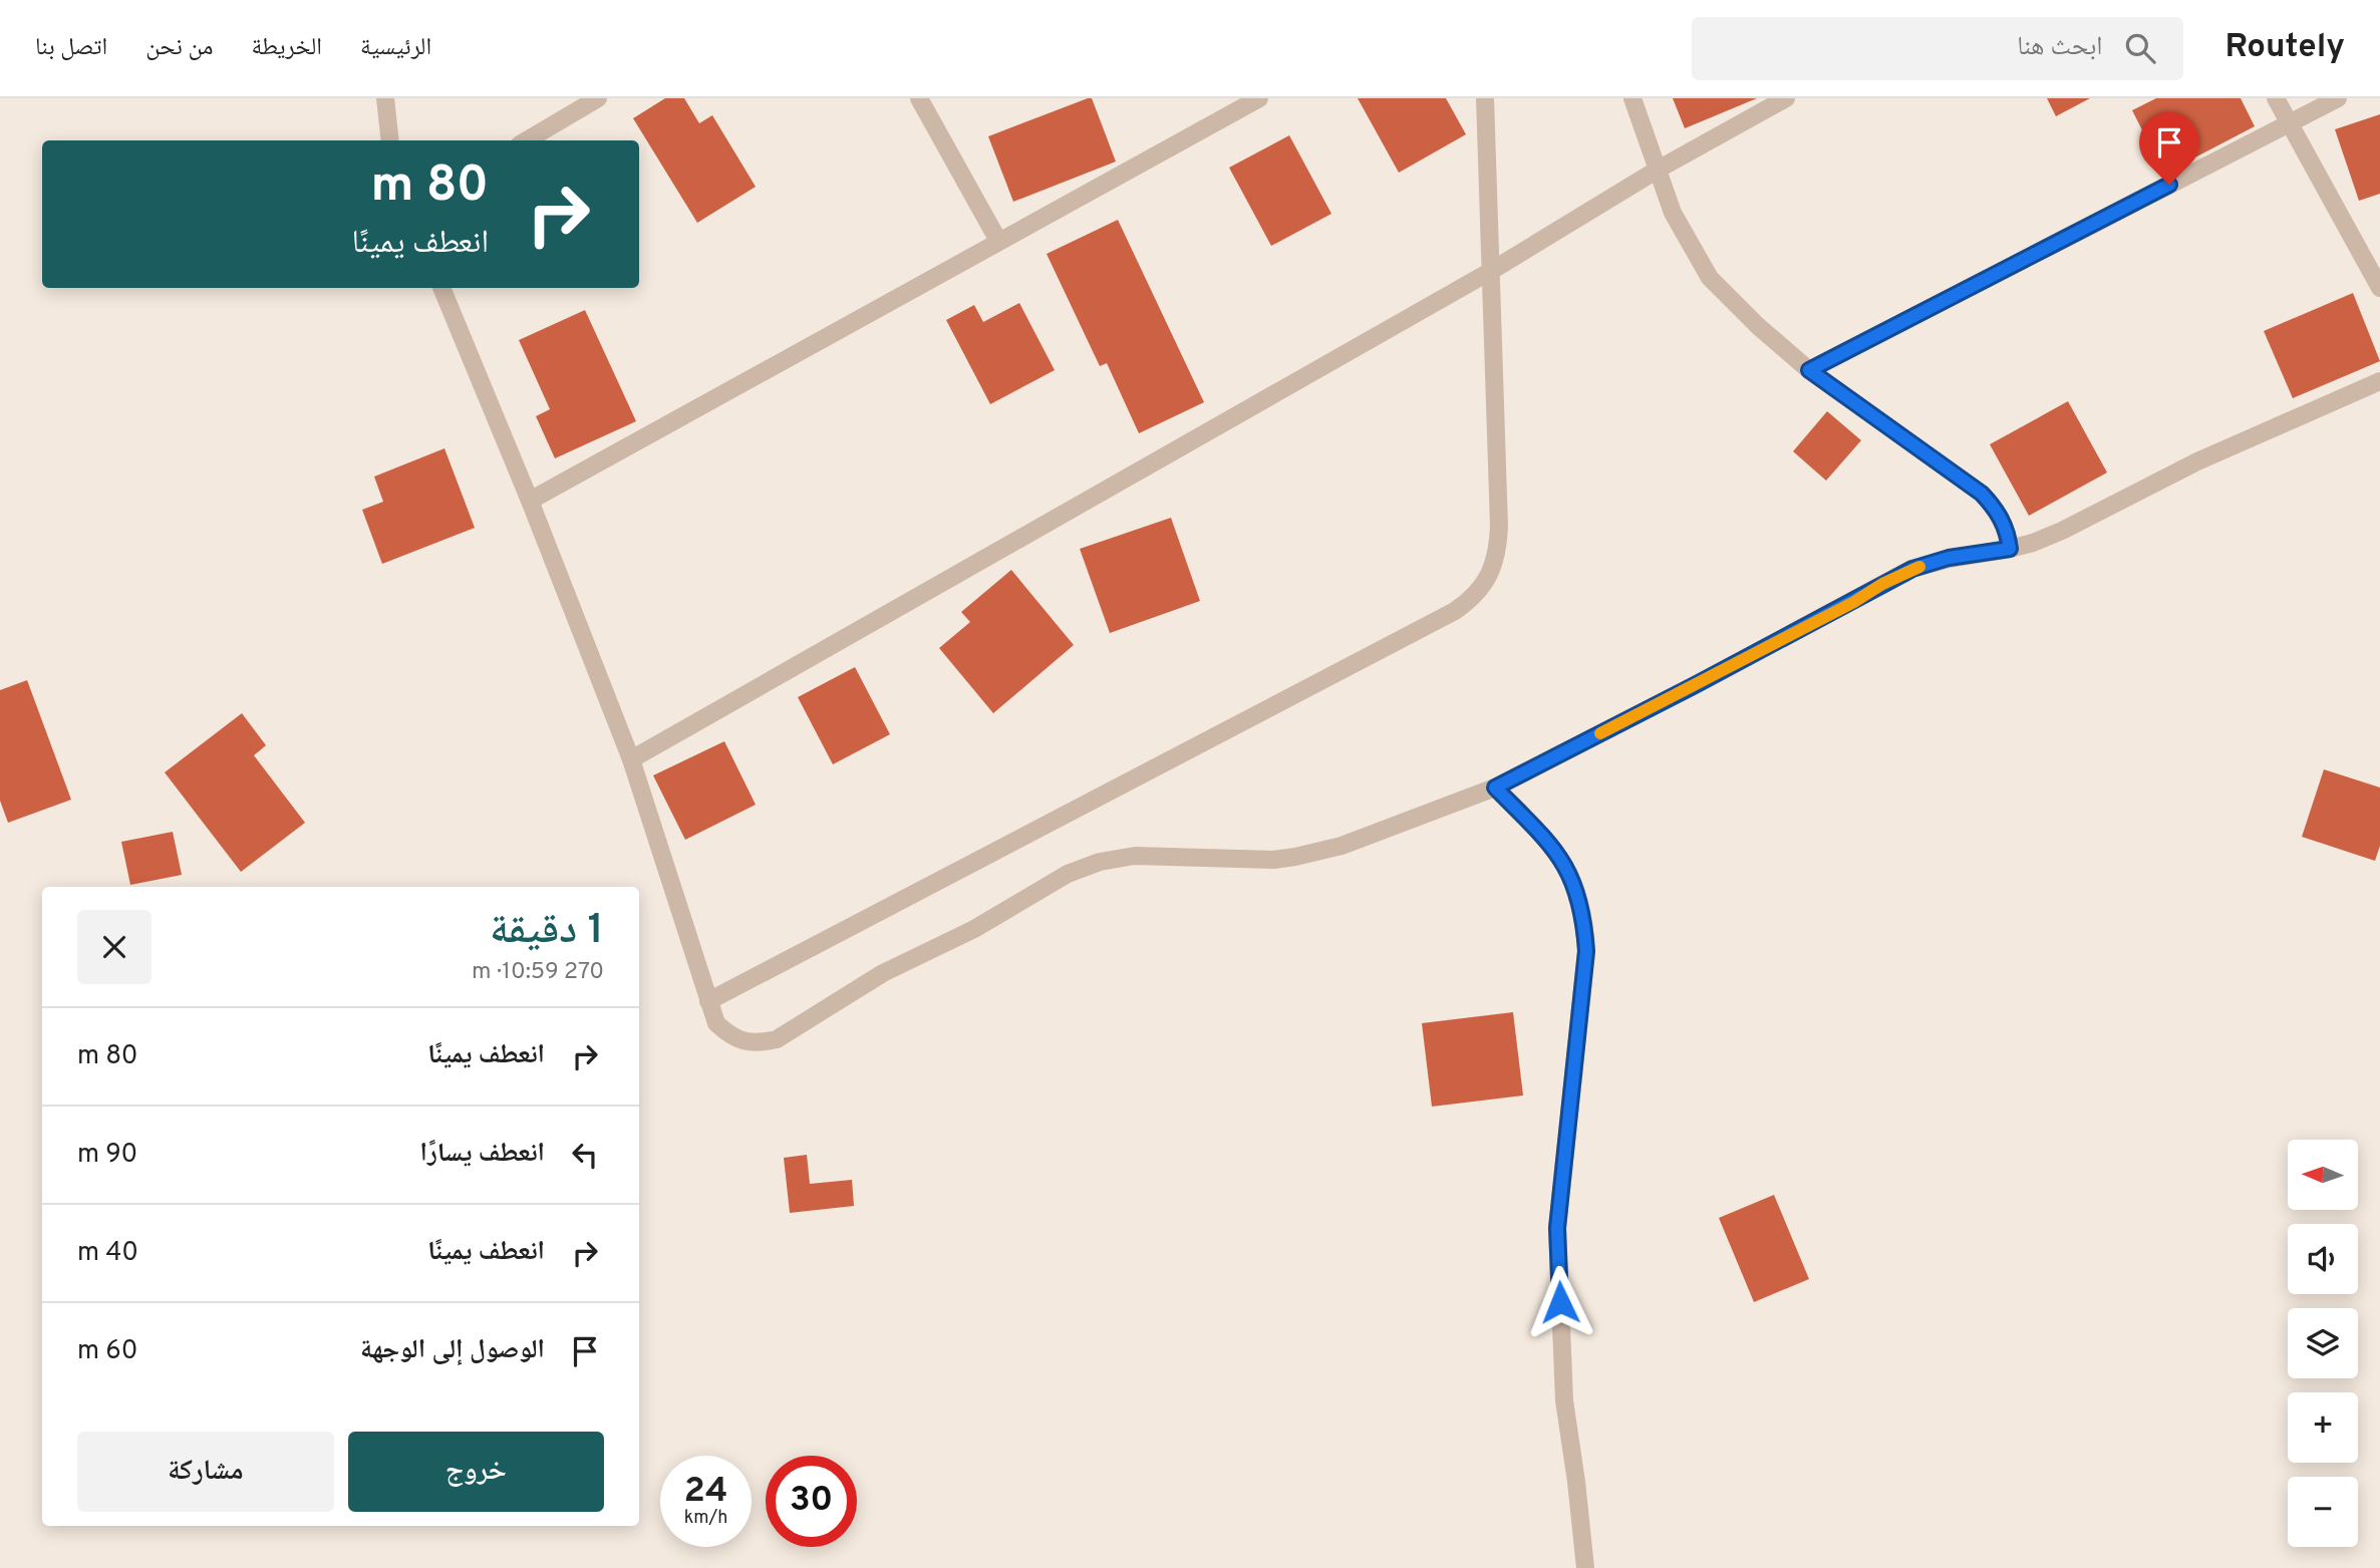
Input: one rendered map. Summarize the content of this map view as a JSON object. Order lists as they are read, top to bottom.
{
  "north": "left",
  "page": {
    "header": "Routely",
    "search": "ابحث هنا",
    "nav": [
      "الرئيسية",
      "الخريطة",
      "من نحن",
      "اتصل بنا"
    ],
    "turn": ["80 m", "انعطف يمينًا"],
    "heading": ["1 دقيقة", "270 m · 10:59"],
    "list": [
      {
        "name": "انعطف يمينًا",
        "value": "80 m"
      },
      {
        "name": "انعطف يسارًا",
        "value": "90 m"
      },
      {
        "name": "انعطف يمينًا",
        "value": "40 m"
      },
      {
        "name": "الوصول إلى الوجهة",
        "value": "60 m"
      }
    ],
    "map_buttons": ["+", "−"],
    "buttons": ["خروج", "مشاركة"],
    "speed": "24 km/h",
    "limit": "30"
  }
}
